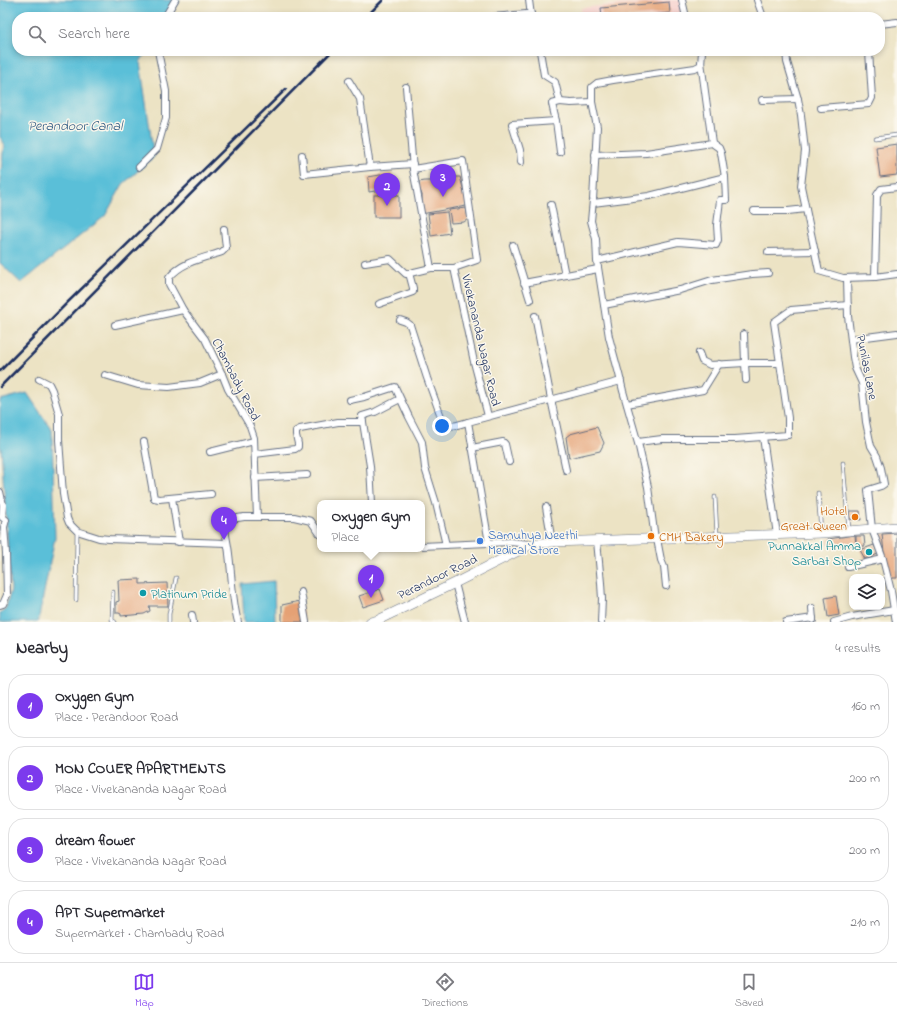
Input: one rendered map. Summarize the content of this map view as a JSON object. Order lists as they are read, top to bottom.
{
  "streets": {
    "main road": ["Perandoor Road"],
    "street": ["Vivekananda Nagar Road", "Punilas Lane", "Chambady Road"]
  },
  "crossings": [
    ["Punilas Lane", "Perandoor Road"]
  ],
  "water": ["Perandoor Canal"],
  "places": [
    "Hotel Great Queen",
    "CMH Bakery",
    "Samuhya Neethi Medical Store",
    "Punnakkal Amma Sarbat Shop",
    "Platinum Pride"
  ],
  "page": {
    "search": "Search here",
    "pins": [
      "3",
      "2",
      "4",
      "1"
    ],
    "popup": ["Oxygen Gym", "Place"],
    "heading": ["Nearby", "4 results"],
    "list": [
      {
        "mark": "1",
        "name": "Oxygen Gym",
        "note": "Place · Perandoor Road",
        "value": "160 m"
      },
      {
        "mark": "2",
        "name": "MON COUER APARTMENTS",
        "note": "Place · Vivekananda Nagar Road",
        "value": "200 m"
      },
      {
        "mark": "3",
        "name": "dream flower",
        "note": "Place · Vivekananda Nagar Road",
        "value": "200 m"
      },
      {
        "mark": "4",
        "name": "APT Supermarket",
        "note": "Supermarket · Chambady Road",
        "value": "210 m"
      }
    ],
    "nav": ["Map", "Directions", "Saved"]
  }
}
